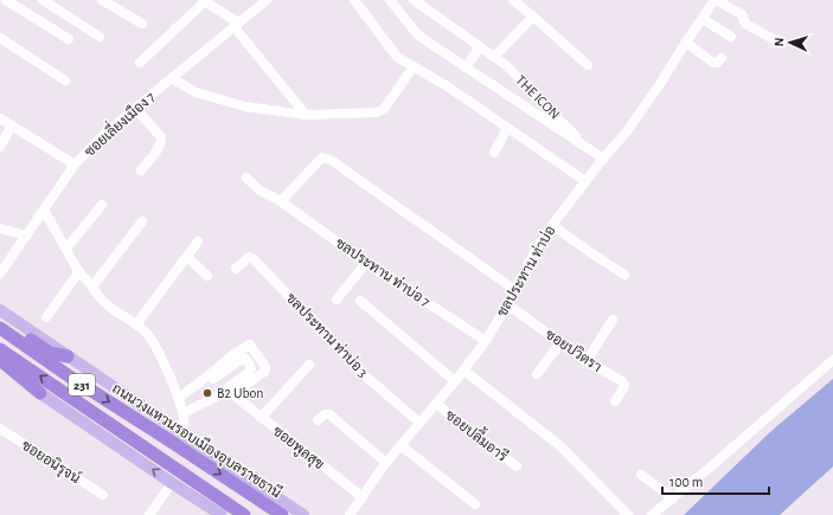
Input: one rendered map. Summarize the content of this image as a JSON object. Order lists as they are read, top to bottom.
{
  "streets": {
    "highway": ["231", "ถนนวงแหวนรอบเมืองอุบลราชธานี"],
    "street": [
      "THE ICON",
      "ซอยเลี่ยงเมือง 7",
      "ชลประทาน ท่าบ่อ",
      "ชลประทาน ท่าบ่อ 7",
      "ชลประทาน ท่าบ่อ 3",
      "ซอยปวิตรา",
      "ซอยปลื้มอารี",
      "ซอยพูลสุข",
      "ซอยอนิรุจน์"
    ]
  },
  "crossings": [
    ["THE ICON", "ชลประทาน ท่าบ่อ"],
    ["ชลประทาน ท่าบ่อ", "ชลประทาน ท่าบ่อ 7"],
    ["ชลประทาน ท่าบ่อ", "ชลประทาน ท่าบ่อ 3"],
    ["ชลประทาน ท่าบ่อ", "ซอยปวิตรา"],
    ["ชลประทาน ท่าบ่อ", "ซอยปลื้มอารี"],
    ["ชลประทาน ท่าบ่อ", "ซอยพูลสุข"]
  ],
  "places": ["B2 Ubon"],
  "scale_bar": "100 m",
  "north": "left"
}
